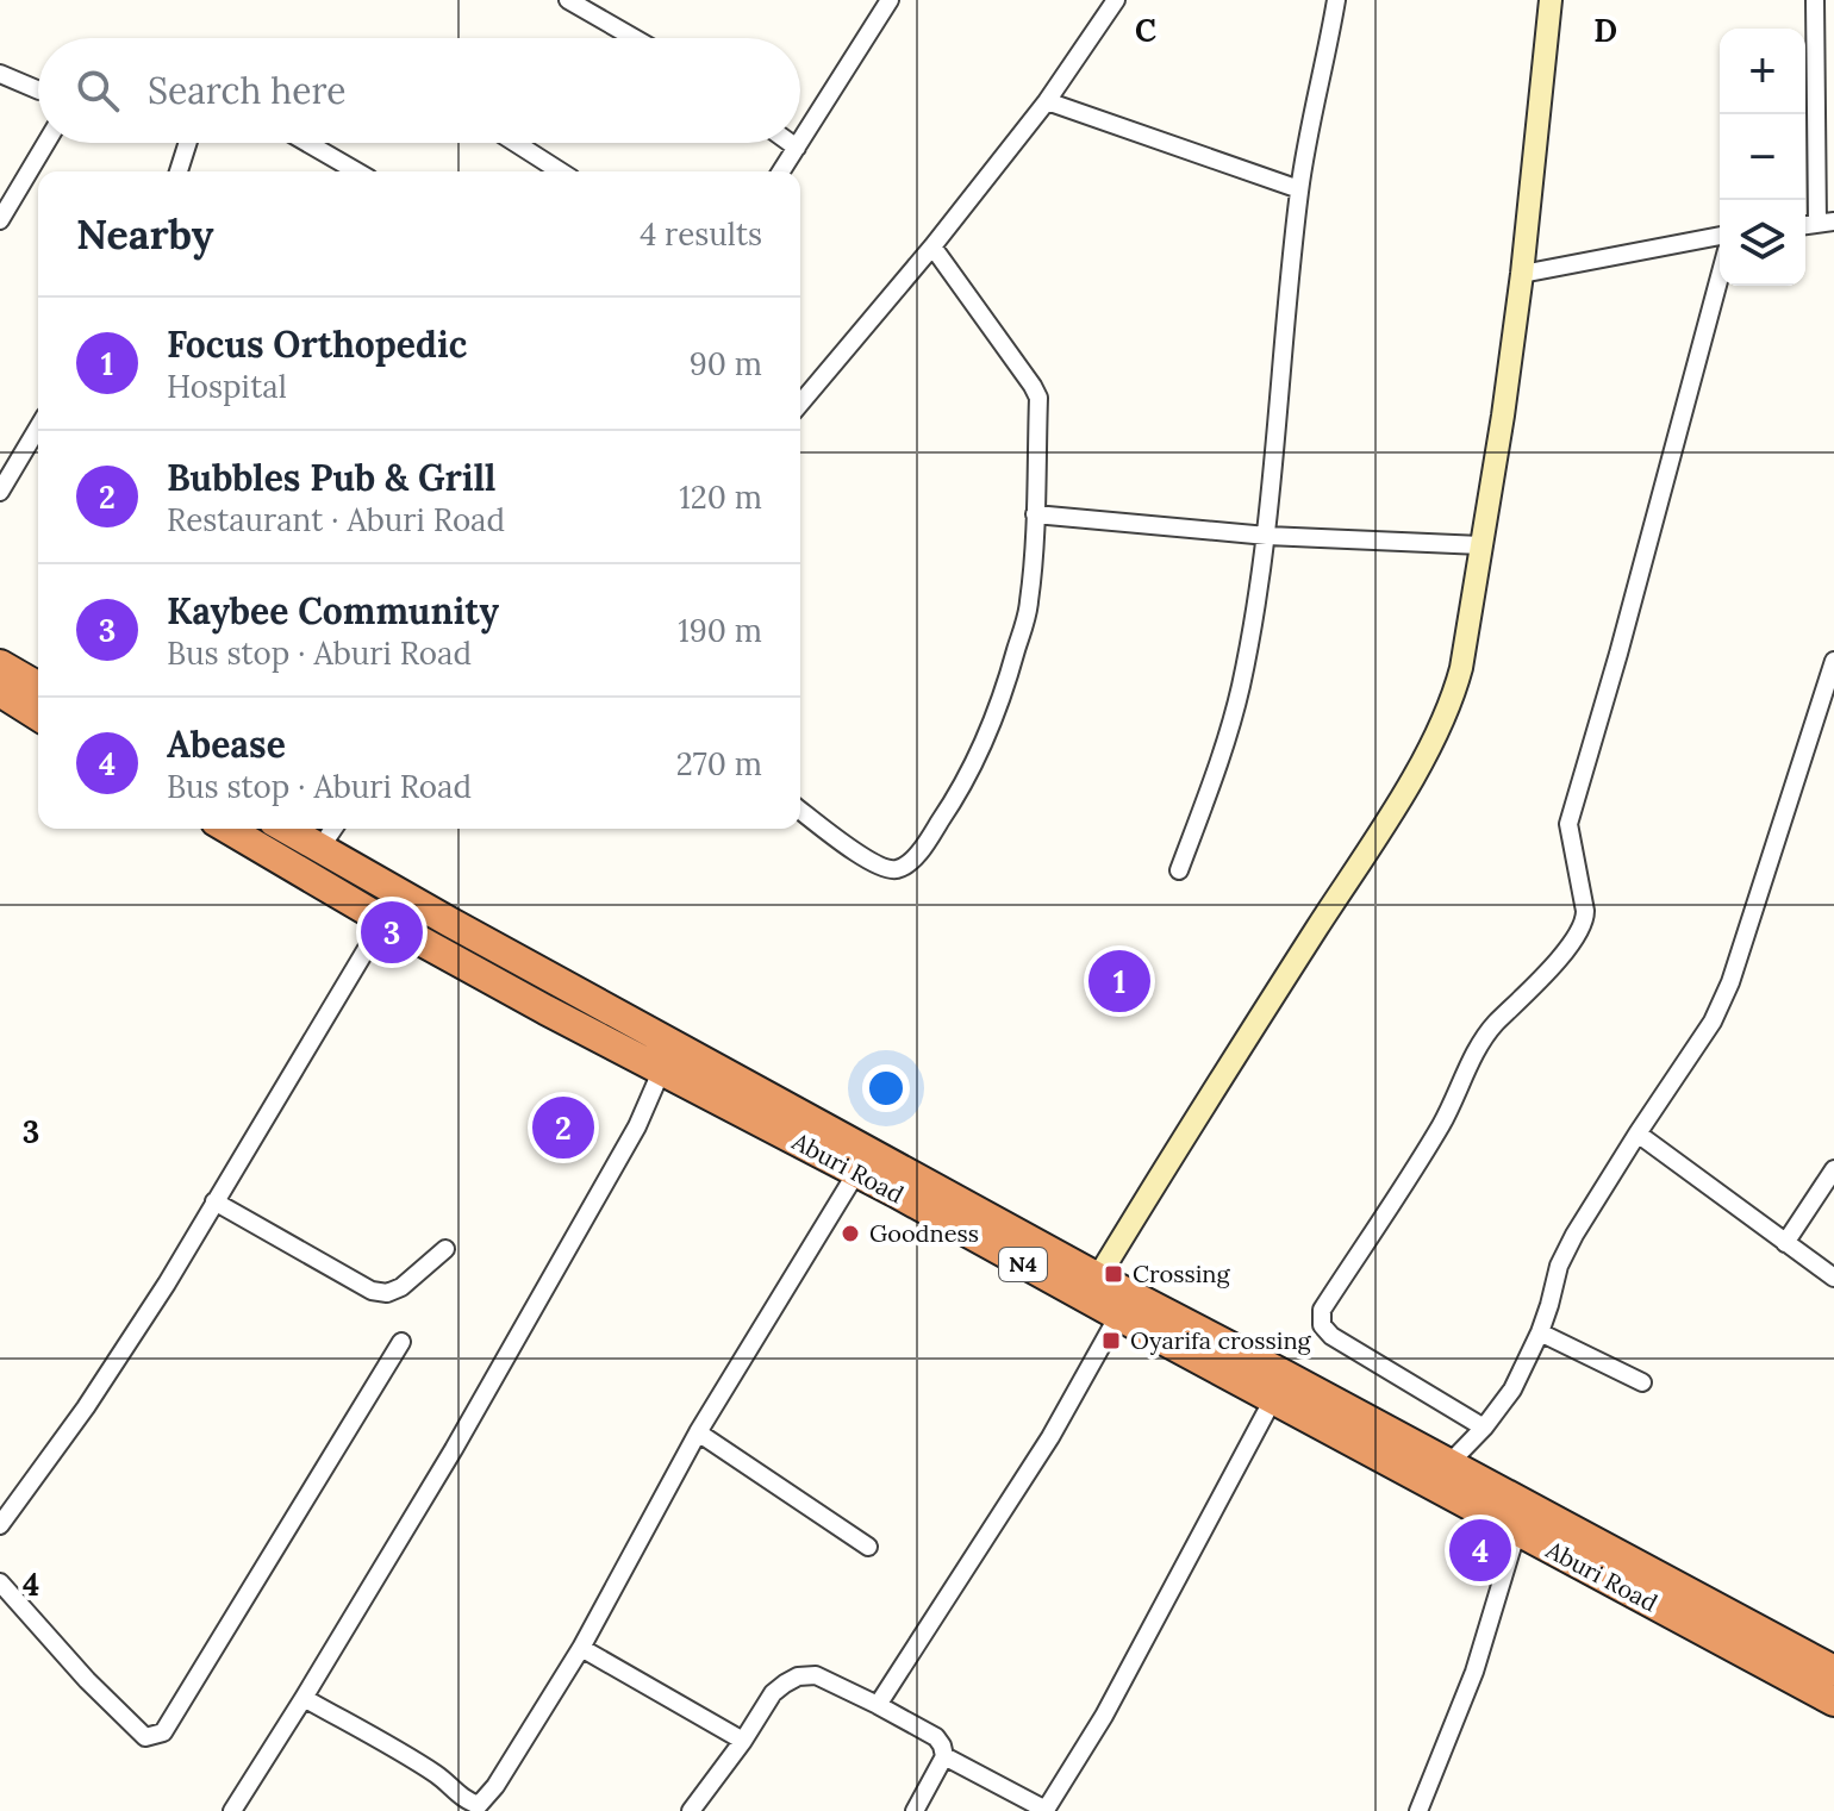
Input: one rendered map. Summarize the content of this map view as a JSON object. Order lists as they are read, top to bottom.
{
  "streets": {
    "highway": ["Aburi Road", "N4"]
  },
  "places": {
    "other": ["Goodness"],
    "transit": ["Crossing", "Oyarifa crossing"]
  },
  "page": {
    "map_buttons": ["+", "−"],
    "search": "Search here",
    "heading": ["Nearby", "4 results"],
    "list": [
      {
        "mark": "1",
        "name": "Focus Orthopedic",
        "note": "Hospital",
        "value": "90 m"
      },
      {
        "mark": "2",
        "name": "Bubbles Pub & Grill",
        "note": "Restaurant · Aburi Road",
        "value": "120 m"
      },
      {
        "mark": "3",
        "name": "Kaybee Community",
        "note": "Bus stop · Aburi Road",
        "value": "190 m"
      },
      {
        "mark": "4",
        "name": "Abease",
        "note": "Bus stop · Aburi Road",
        "value": "270 m"
      }
    ],
    "pins": [
      "3",
      "1",
      "2",
      "4"
    ]
  },
  "grid": {
    "columns": ["C", "D"],
    "rows": ["3", "4"]
  }
}
